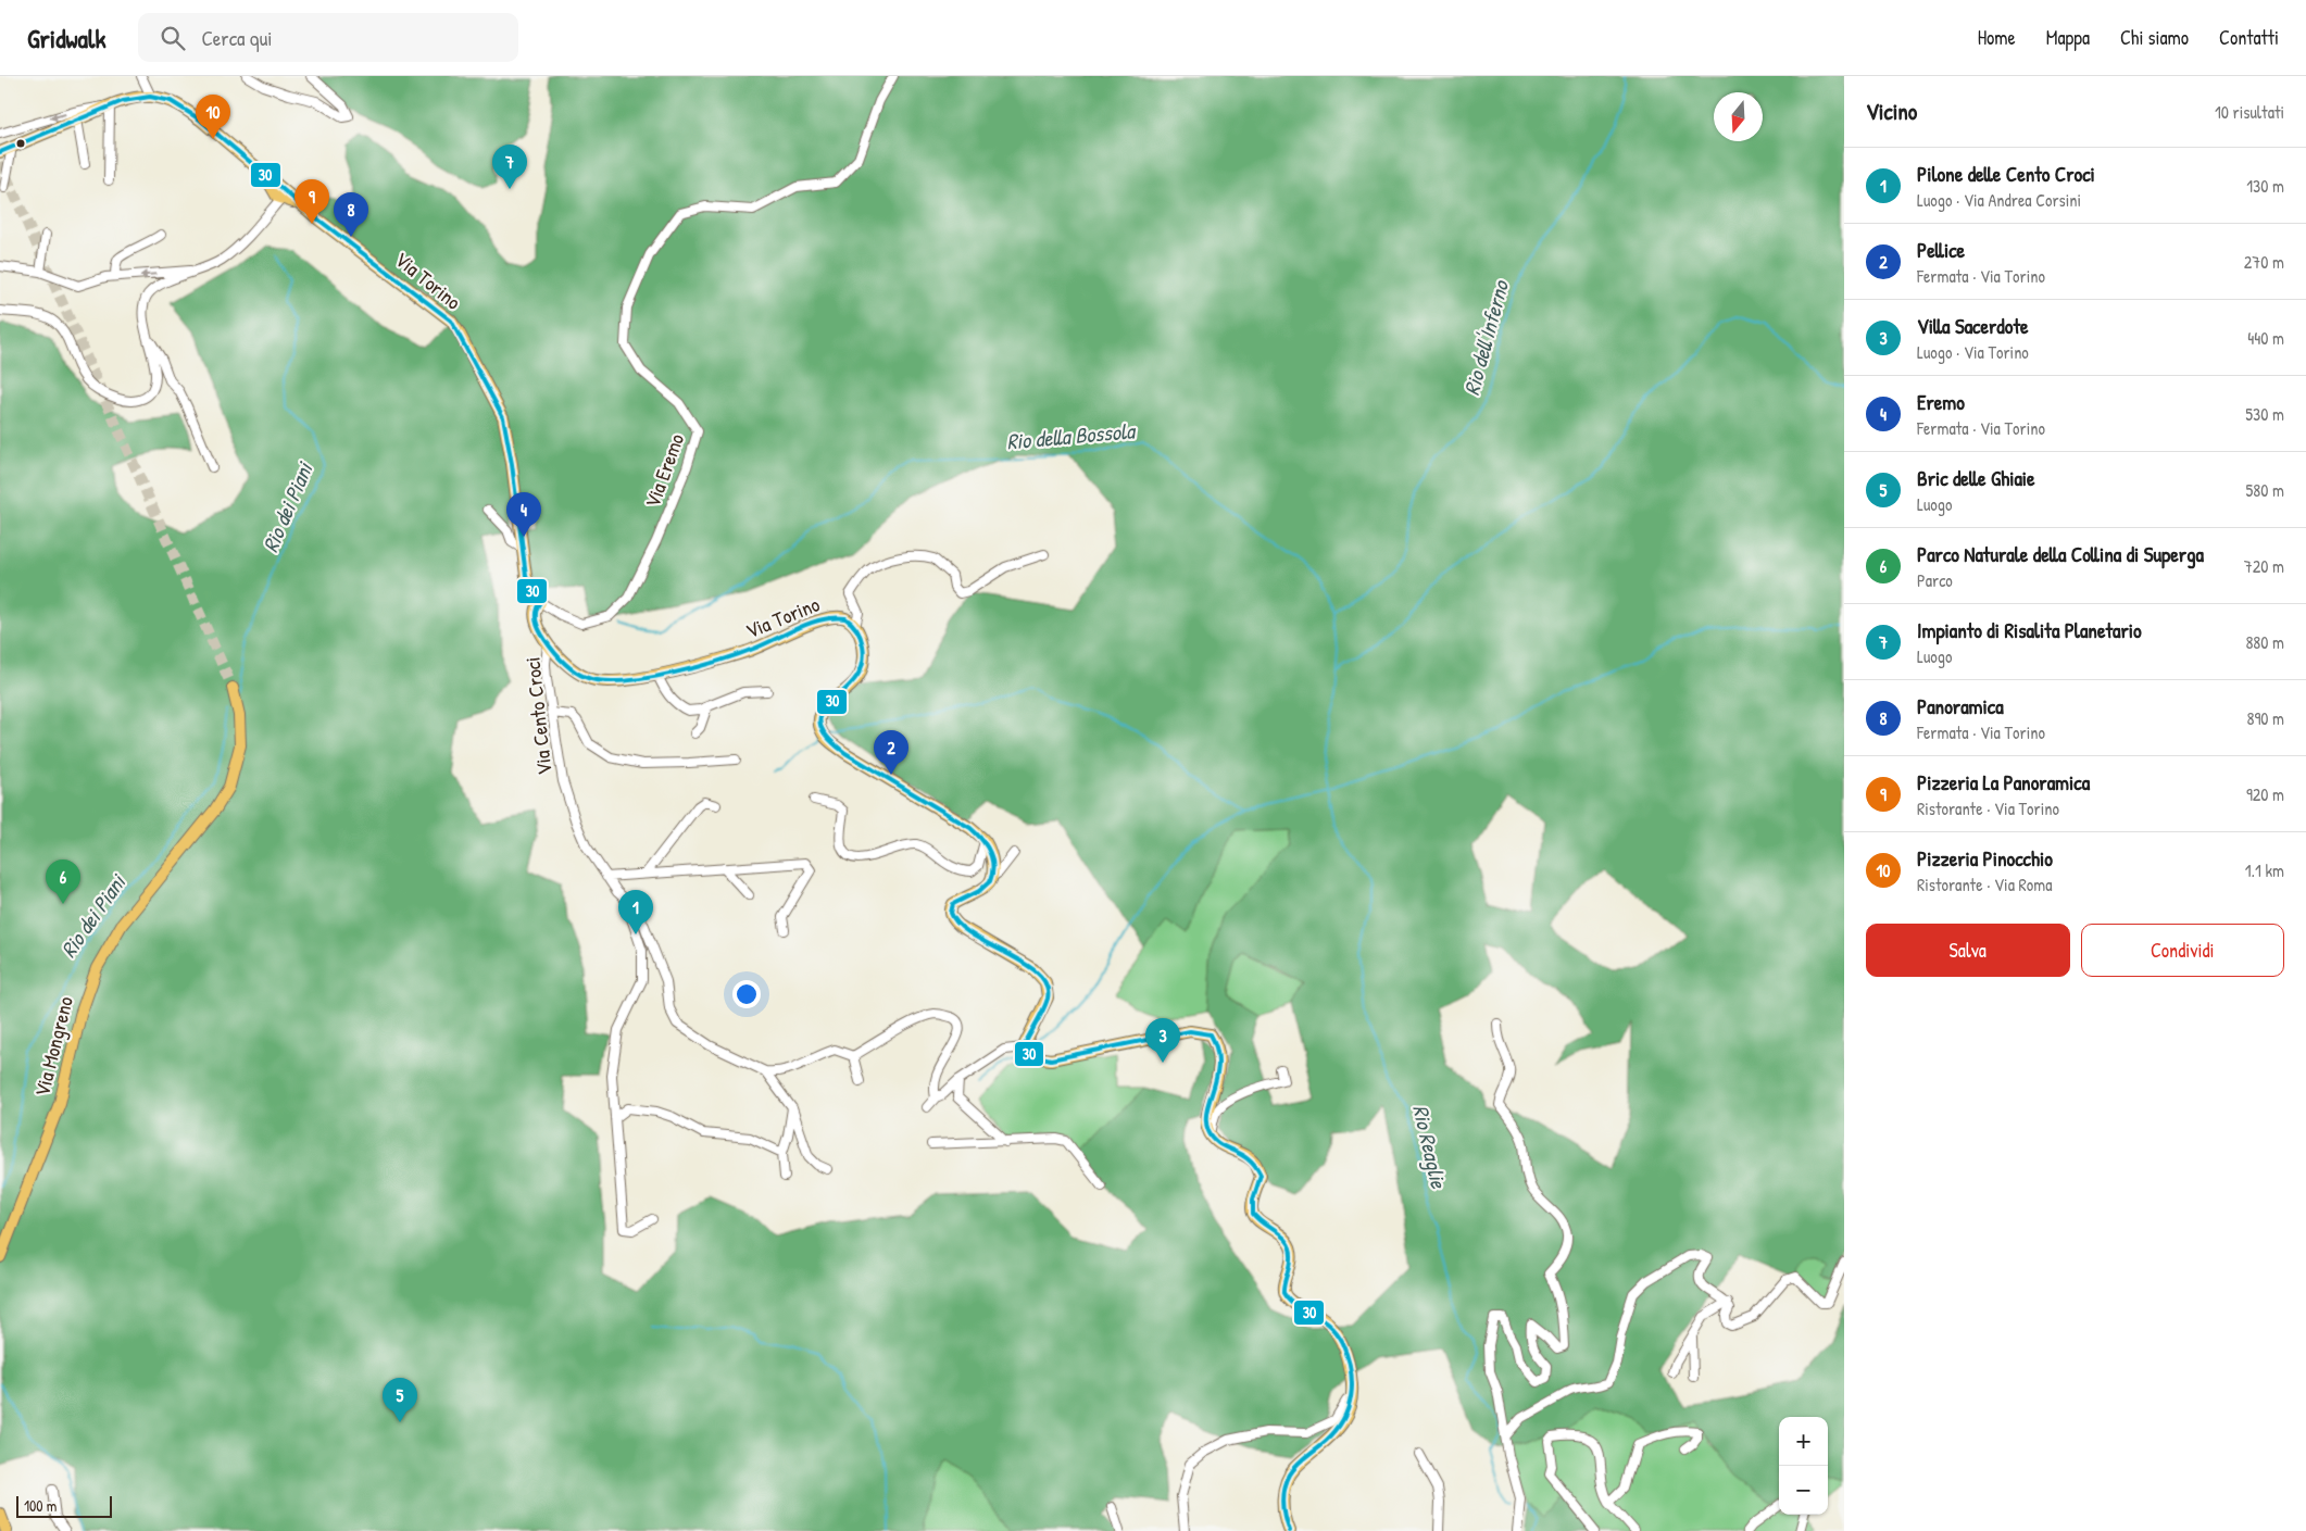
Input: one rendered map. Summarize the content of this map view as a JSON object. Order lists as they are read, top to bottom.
{
  "streets": {
    "main road": ["Via Torino", "Via Mongreno"],
    "street": ["Via Eremo", "Via Cento Croci"]
  },
  "crossings": [
    ["Via Torino", "Via Eremo"],
    ["Via Torino", "Via Cento Croci"]
  ],
  "water": [
    "Rio dell'Inferno",
    "Rio della Bossola",
    "Rio dei Piani",
    "Rio Reaglie"
  ],
  "lines": ["transit line 30"],
  "scale_bar": "100 m",
  "north": "bottom",
  "page": {
    "header": "Gridwalk",
    "search": "Cerca qui",
    "nav": [
      "Home",
      "Mappa",
      "Chi siamo",
      "Contatti"
    ],
    "heading": ["Vicino", "10 risultati"],
    "pins": [
      "10",
      "7",
      "9",
      "8",
      "4",
      "2",
      "6",
      "1",
      "3",
      "5"
    ],
    "list": [
      {
        "mark": "1",
        "name": "Pilone delle Cento Croci",
        "note": "Luogo · Via Andrea Corsini",
        "value": "130 m"
      },
      {
        "mark": "2",
        "name": "Pellice",
        "note": "Fermata · Via Torino",
        "value": "270 m"
      },
      {
        "mark": "3",
        "name": "Villa Sacerdote",
        "note": "Luogo · Via Torino",
        "value": "440 m"
      },
      {
        "mark": "4",
        "name": "Eremo",
        "note": "Fermata · Via Torino",
        "value": "530 m"
      },
      {
        "mark": "5",
        "name": "Bric delle Ghiaie",
        "note": "Luogo",
        "value": "580 m"
      },
      {
        "mark": "6",
        "name": "Parco Naturale della Collina di Superga",
        "note": "Parco",
        "value": "720 m"
      },
      {
        "mark": "7",
        "name": "Impianto di Risalita Planetario",
        "note": "Luogo",
        "value": "880 m"
      },
      {
        "mark": "8",
        "name": "Panoramica",
        "note": "Fermata · Via Torino",
        "value": "890 m"
      },
      {
        "mark": "9",
        "name": "Pizzeria La Panoramica",
        "note": "Ristorante · Via Torino",
        "value": "920 m"
      },
      {
        "mark": "10",
        "name": "Pizzeria Pinocchio",
        "note": "Ristorante · Via Roma",
        "value": "1.1 km"
      }
    ],
    "buttons": ["Salva", "Condividi"],
    "map_buttons": ["+", "−"],
    "scale": "100 m"
  }
}
